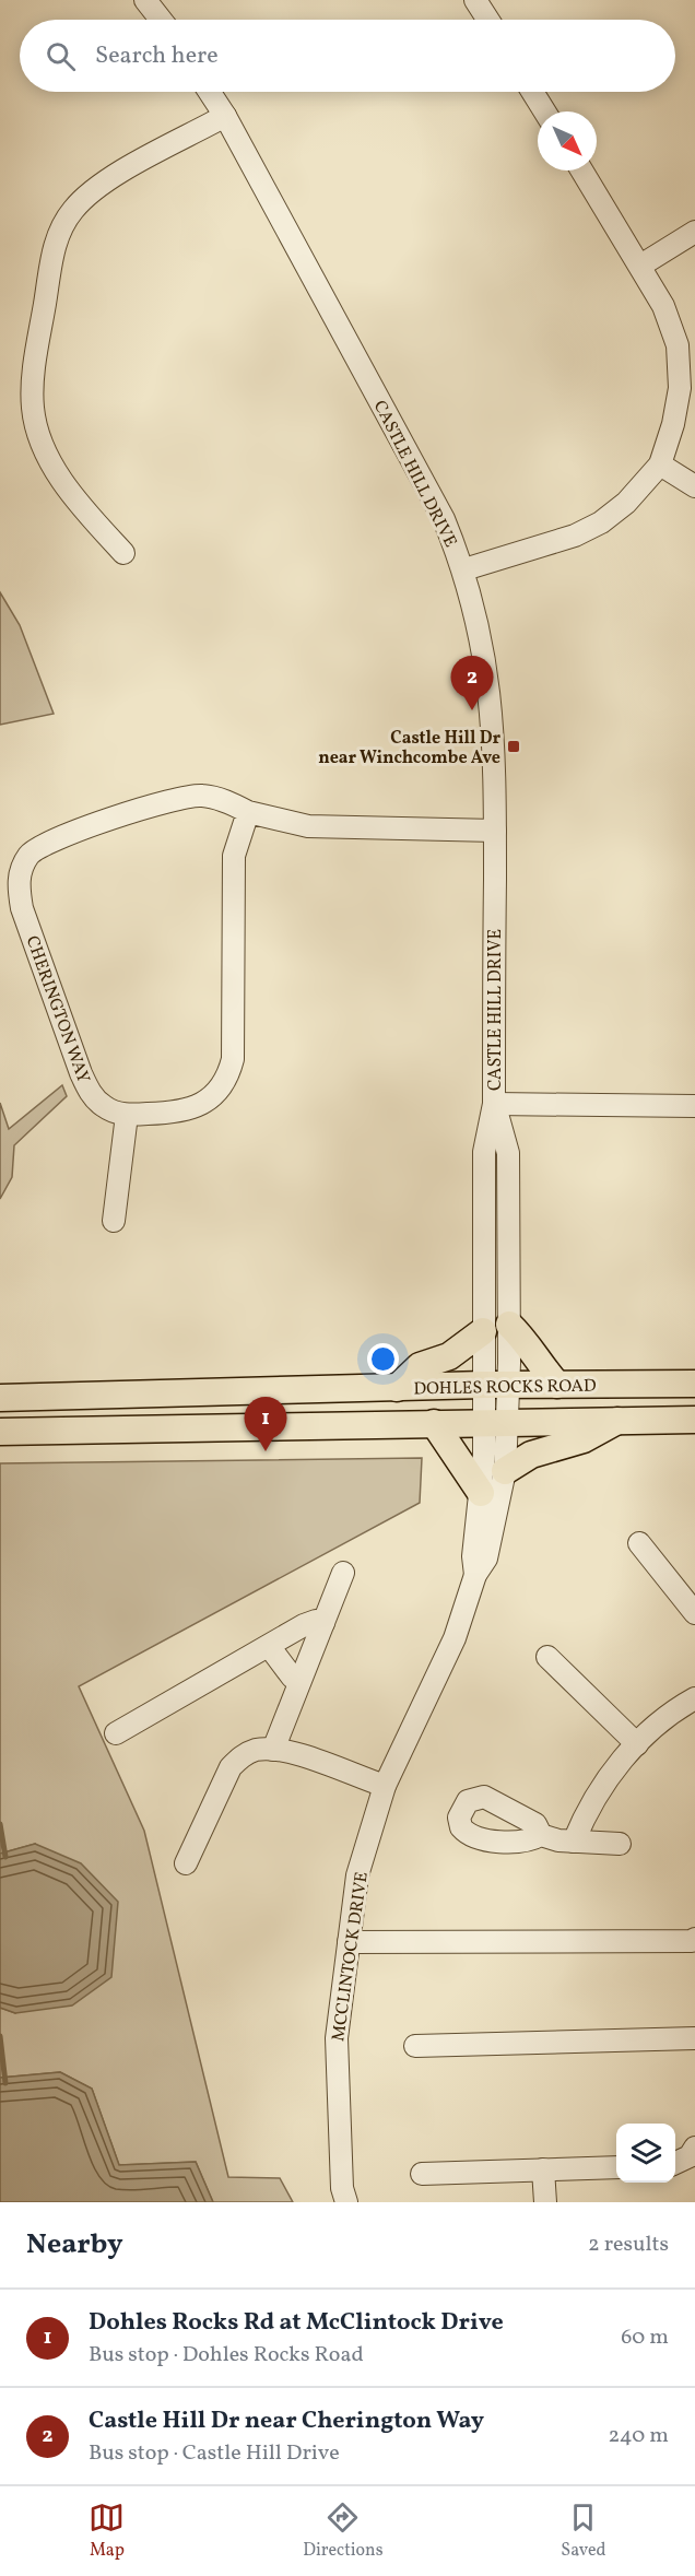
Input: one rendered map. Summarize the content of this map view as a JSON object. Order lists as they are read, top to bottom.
{
  "streets": {
    "main road": ["DOHLES ROCKS ROAD"],
    "street": ["CASTLE HILL DRIVE", "CHERINGTON WAY", "MCCLINTOCK DRIVE"]
  },
  "crossings": [
    ["CASTLE HILL DRIVE", "CHERINGTON WAY"],
    ["CASTLE HILL DRIVE", "DOHLES ROCKS ROAD"],
    ["CASTLE HILL DRIVE", "MCCLINTOCK DRIVE"],
    ["DOHLES ROCKS ROAD", "MCCLINTOCK DRIVE"]
  ],
  "places": {
    "transit": ["Castle Hill Dr near Winchcombe Ave"]
  },
  "north": "bottom right",
  "page": {
    "search": "Search here",
    "pins": ["2", "1"],
    "heading": ["Nearby", "2 results"],
    "list": [
      {
        "mark": "1",
        "name": "Dohles Rocks Rd at McClintock Drive",
        "note": "Bus stop · Dohles Rocks Road",
        "value": "60 m"
      },
      {
        "mark": "2",
        "name": "Castle Hill Dr near Cherington Way",
        "note": "Bus stop · Castle Hill Drive",
        "value": "240 m"
      }
    ],
    "nav": ["Map", "Directions", "Saved"]
  }
}
